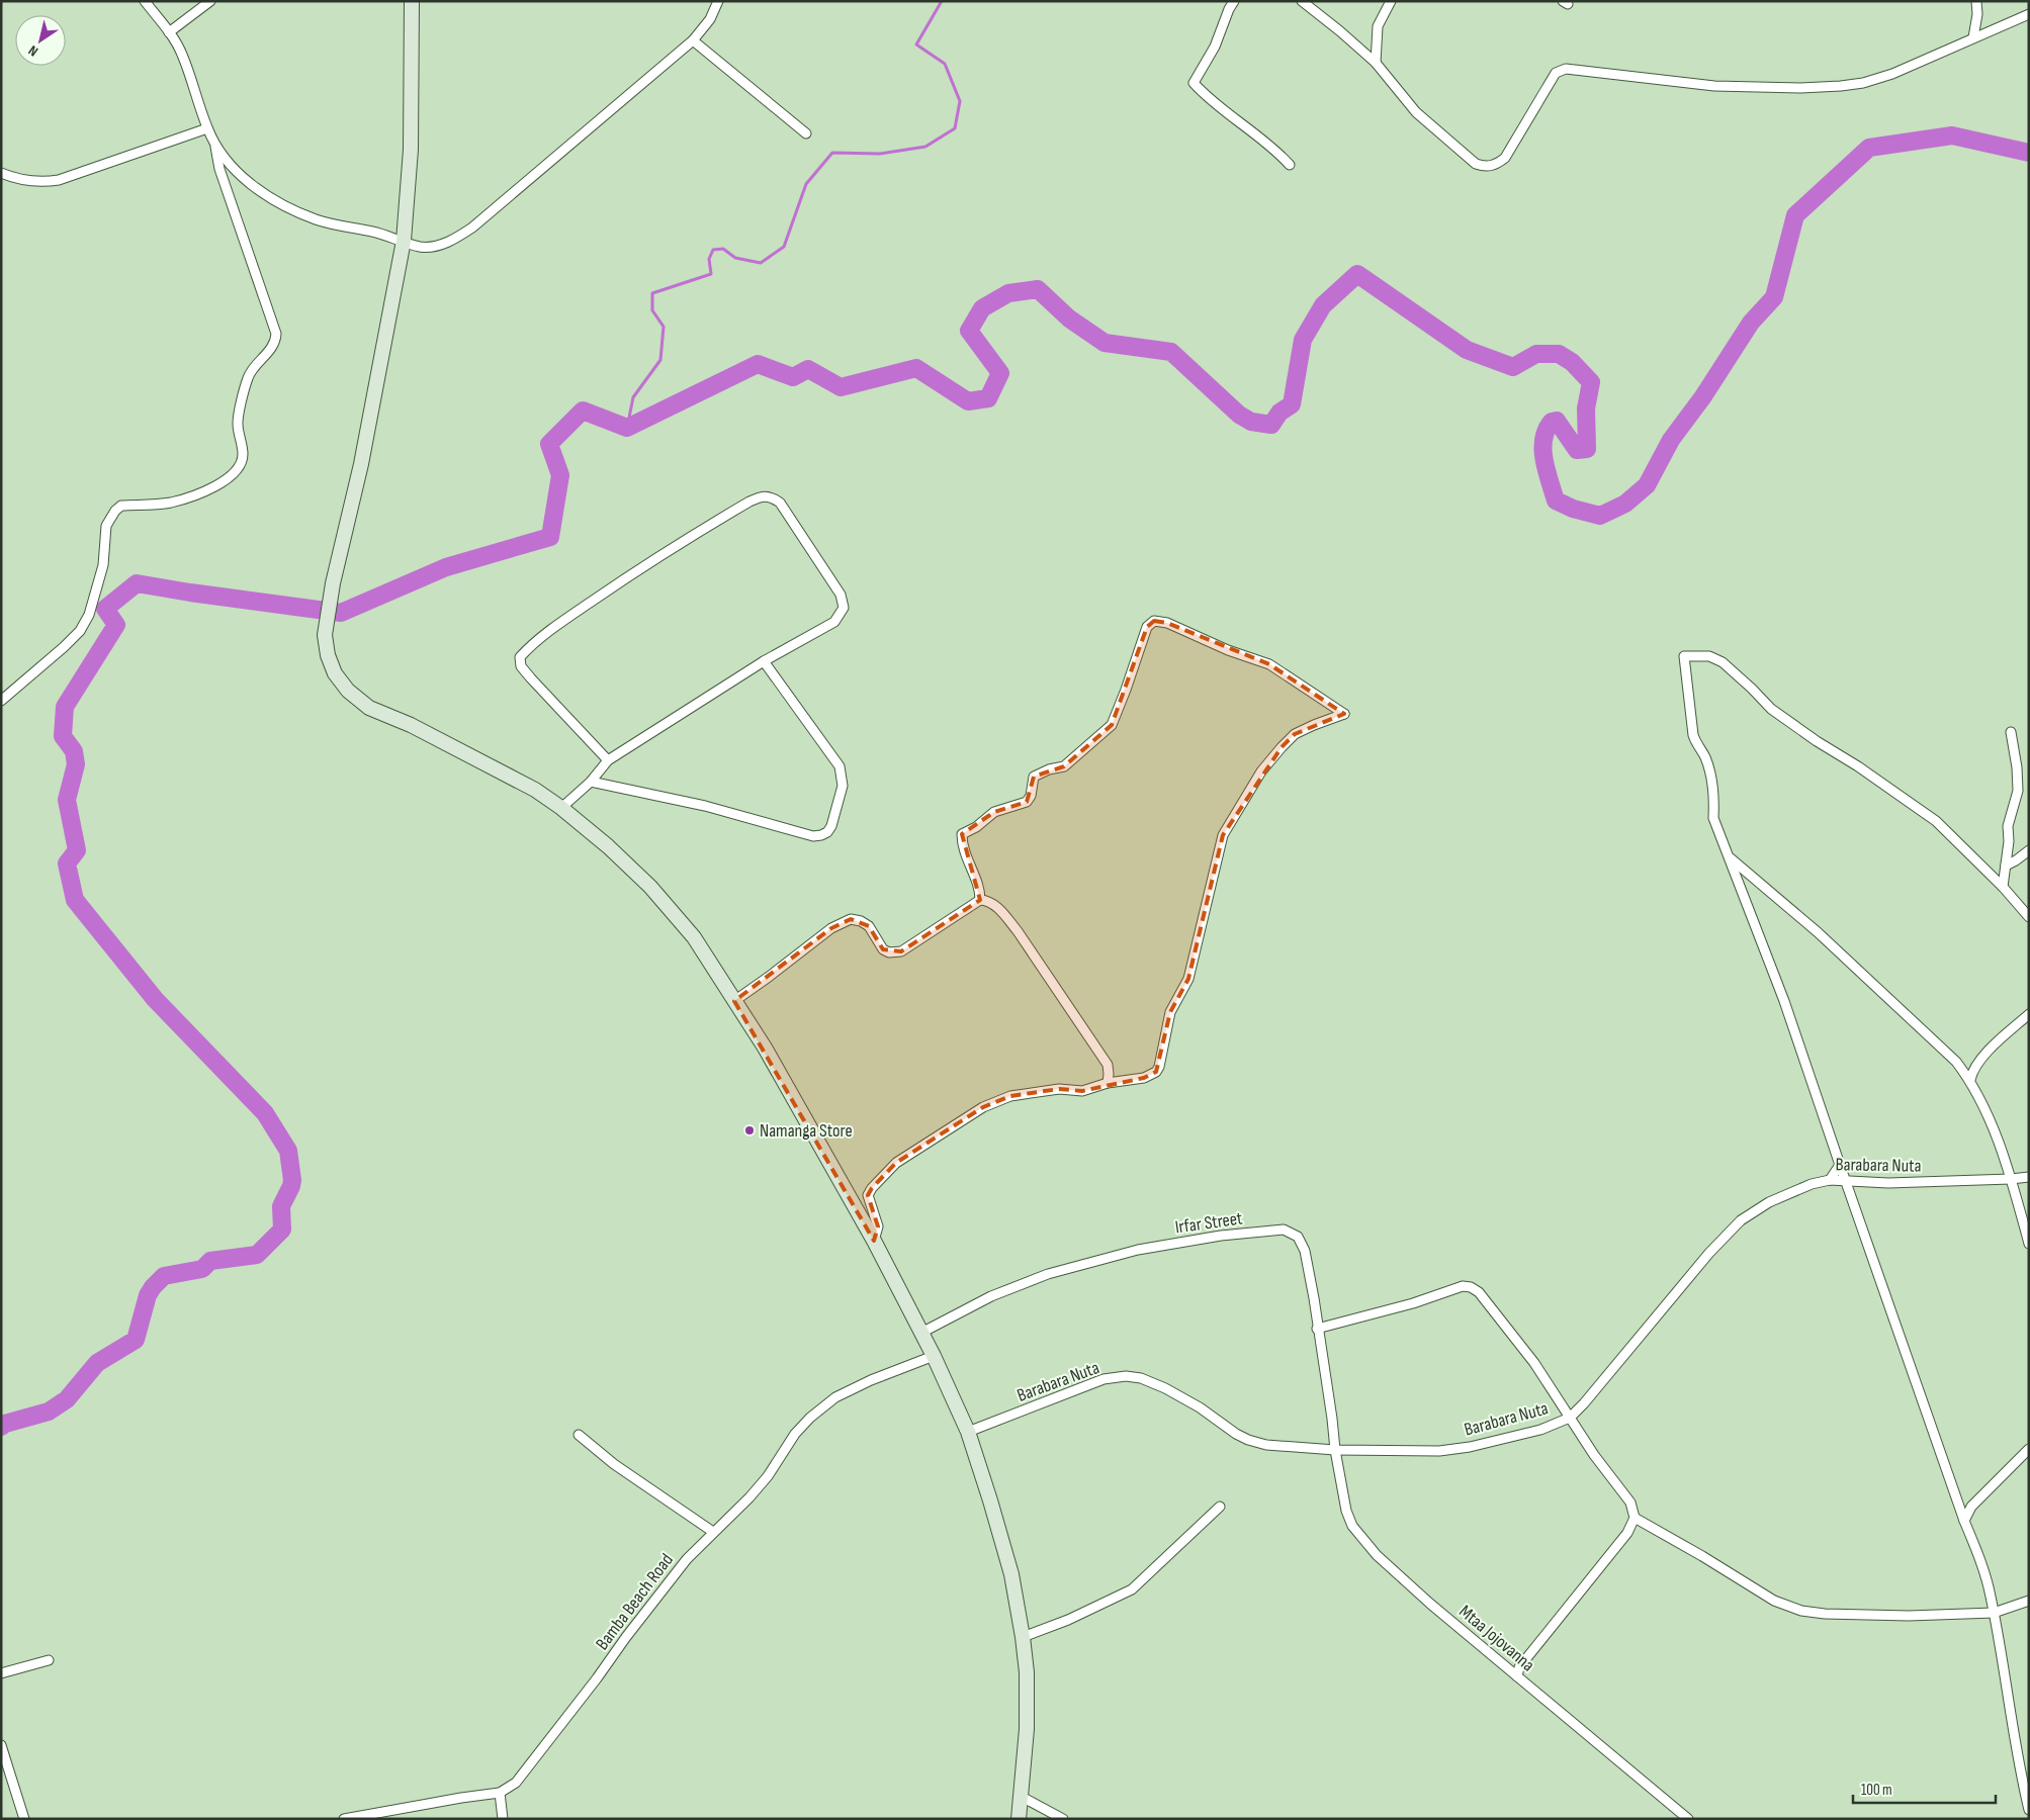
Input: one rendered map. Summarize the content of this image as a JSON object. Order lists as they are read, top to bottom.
{
  "streets": {
    "street": [
      "Barabara Nuta",
      "Irfar Street",
      "Bamba Beach Road",
      "Mtaa Jojovanna"
    ]
  },
  "crossings": [
    ["Barabara Nuta", "Irfar Street"],
    ["Barabara Nuta", "Mtaa Jojovanna"],
    ["Irfar Street", "Mtaa Jojovanna"]
  ],
  "places": ["Namanga Store"],
  "scale_bar": "100 m",
  "north": "bottom left"
}
